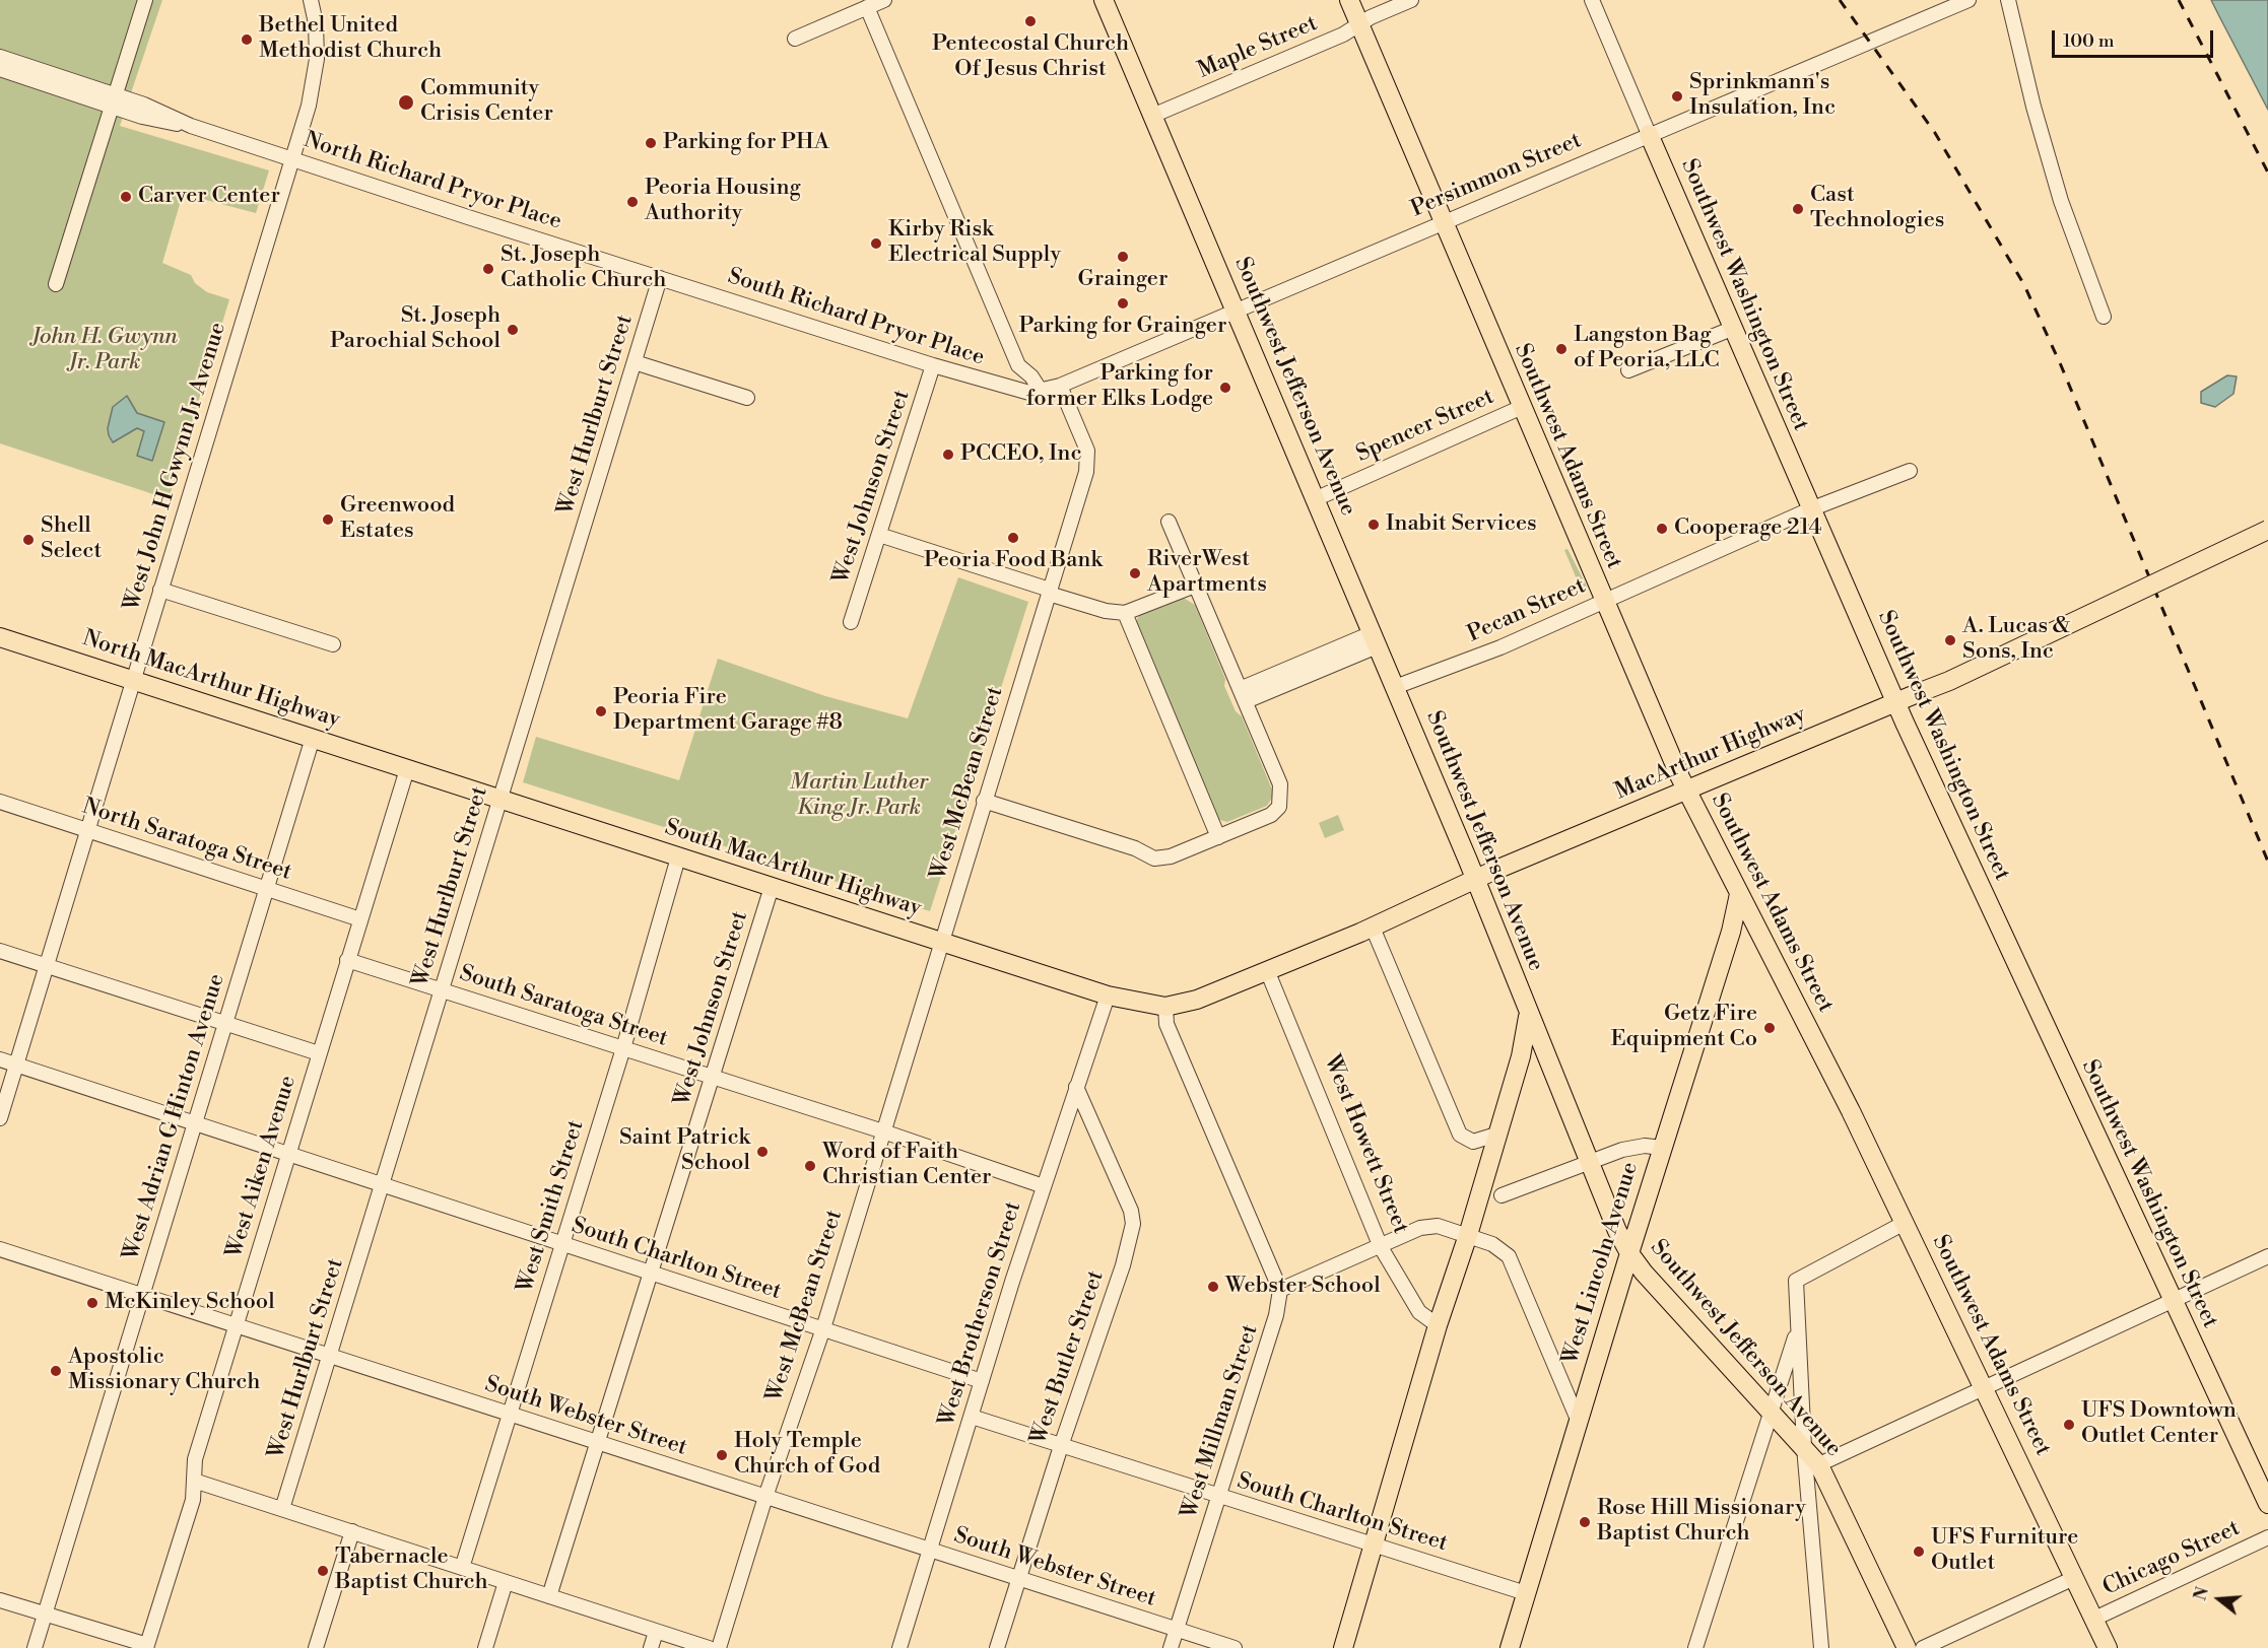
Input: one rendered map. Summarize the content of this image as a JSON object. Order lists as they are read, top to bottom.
{
  "streets": {
    "main road": [
      "Southwest Washington Street",
      "Southwest Jefferson Avenue",
      "Southwest Adams Street",
      "North MacArthur Highway",
      "MacArthur Highway",
      "South MacArthur Highway",
      "West Lincoln Avenue"
    ],
    "street": [
      "Maple Street",
      "Persimmon Street",
      "North Richard Pryor Place",
      "South Richard Pryor Place",
      "West Hurlburt Street",
      "Spencer Street",
      "West John H Gwynn Jr Avenue",
      "West Johnson Street",
      "Pecan Street",
      "West McBean Street",
      "North Saratoga Street",
      "South Saratoga Street",
      "West Adrian G Hinton Avenue",
      "West Howett Street",
      "West Aiken Avenue",
      "West Smith Street",
      "South Charlton Street",
      "West Brotherson Street",
      "West Butler Street",
      "South Webster Street",
      "West Millman Street",
      "Chicago Street"
    ]
  },
  "crossings": [
    ["Maple Street", "Southwest Jefferson Avenue"],
    ["Maple Street", "Southwest Adams Street"],
    ["Persimmon Street", "Southwest Washington Street"],
    ["Persimmon Street", "South Richard Pryor Place"],
    ["Persimmon Street", "Southwest Jefferson Avenue"],
    ["Persimmon Street", "Southwest Adams Street"],
    ["Persimmon Street", "West McBean Street"],
    ["North Richard Pryor Place", "South Richard Pryor Place"],
    ["North Richard Pryor Place", "West Hurlburt Street"],
    ["North Richard Pryor Place", "West John H Gwynn Jr Avenue"],
    ["Southwest Washington Street", "Pecan Street"],
    ["Southwest Washington Street", "MacArthur Highway"],
    ["South Richard Pryor Place", "West Hurlburt Street"],
    ["South Richard Pryor Place", "West Johnson Street"],
    ["Southwest Jefferson Avenue", "Spencer Street"],
    ["Southwest Jefferson Avenue", "Pecan Street"],
    ["Southwest Jefferson Avenue", "MacArthur Highway"],
    ["Southwest Jefferson Avenue", "West Lincoln Avenue"],
    ["West Hurlburt Street", "South MacArthur Highway"],
    ["West Hurlburt Street", "South Saratoga Street"],
    ["West Hurlburt Street", "South Charlton Street"],
    ["West Hurlburt Street", "South Webster Street"],
    ["Spencer Street", "Southwest Adams Street"],
    ["Southwest Adams Street", "Pecan Street"],
    ["Southwest Adams Street", "MacArthur Highway"],
    ["Southwest Adams Street", "West Lincoln Avenue"],
    ["Southwest Adams Street", "Chicago Street"],
    ["West John H Gwynn Jr Avenue", "North MacArthur Highway"],
    ["West John H Gwynn Jr Avenue", "North Saratoga Street"],
    ["West John H Gwynn Jr Avenue", "South Charlton Street"],
    ["West Johnson Street", "South MacArthur Highway"],
    ["West Johnson Street", "South Saratoga Street"],
    ["West Johnson Street", "South Charlton Street"],
    ["West Johnson Street", "South Webster Street"],
    ["North MacArthur Highway", "South MacArthur Highway"],
    ["North MacArthur Highway", "West Adrian G Hinton Avenue"],
    ["North MacArthur Highway", "West Aiken Avenue"],
    ["MacArthur Highway", "South MacArthur Highway"],
    ["MacArthur Highway", "West Howett Street"],
    ["West McBean Street", "South MacArthur Highway"],
    ["West McBean Street", "South Saratoga Street"],
    ["West McBean Street", "South Charlton Street"],
    ["West McBean Street", "South Webster Street"],
    ["North Saratoga Street", "West Adrian G Hinton Avenue"],
    ["North Saratoga Street", "West Aiken Avenue"],
    ["South MacArthur Highway", "West Aiken Avenue"],
    ["South MacArthur Highway", "West Smith Street"],
    ["South MacArthur Highway", "West Brotherson Street"],
    ["South Saratoga Street", "West Aiken Avenue"],
    ["South Saratoga Street", "West Smith Street"],
    ["South Saratoga Street", "West Brotherson Street"],
    ["West Adrian G Hinton Avenue", "South Charlton Street"],
    ["West Adrian G Hinton Avenue", "South Webster Street"],
    ["West Aiken Avenue", "South Charlton Street"],
    ["West Aiken Avenue", "South Webster Street"],
    ["West Smith Street", "South Charlton Street"],
    ["West Smith Street", "South Webster Street"],
    ["South Charlton Street", "West Lincoln Avenue"],
    ["South Charlton Street", "West Brotherson Street"],
    ["South Charlton Street", "West Butler Street"],
    ["South Charlton Street", "West Millman Street"],
    ["West Brotherson Street", "West Butler Street"],
    ["West Brotherson Street", "South Webster Street"],
    ["West Butler Street", "South Webster Street"],
    ["South Webster Street", "West Millman Street"]
  ],
  "parks": ["John H. Gwynn Jr. Park", "Martin Luther King Jr. Park"],
  "places": [
    "Pentecostal Church Of Jesus Christ",
    "Bethel United Methodist Church",
    "Sprinkmann's Insulation, Inc",
    "Community Crisis Center",
    "Parking for PHA",
    "Carver Center",
    "Peoria Housing Authority",
    "Cast Technologies",
    "Kirby Risk Electrical Supply",
    "Grainger",
    "St. Joseph Catholic Church",
    "Parking for Grainger",
    "St. Joseph Parochial School",
    "Langston Bag of Peoria, LLC",
    "Parking for former Elks Lodge",
    "PCCEO, Inc",
    "Greenwood Estates",
    "Inabit Services",
    "Cooperage 214",
    "Peoria Food Bank",
    "Shell Select",
    "RiverWest Apartments",
    "A. Lucas & Sons, Inc",
    "Peoria Fire Department Garage #8",
    "Getz Fire Equipment Co",
    "Saint Patrick School",
    "Word of Faith Christian Center",
    "Webster School",
    "McKinley School",
    "Apostolic Missionary Church",
    "UFS Downtown Outlet Center",
    "Holy Temple Church of God",
    "Rose Hill Missionary Baptist Church",
    "UFS Furniture Outlet",
    "Tabernacle Baptist Church"
  ],
  "scale_bar": "100 m",
  "north": "left"
}
